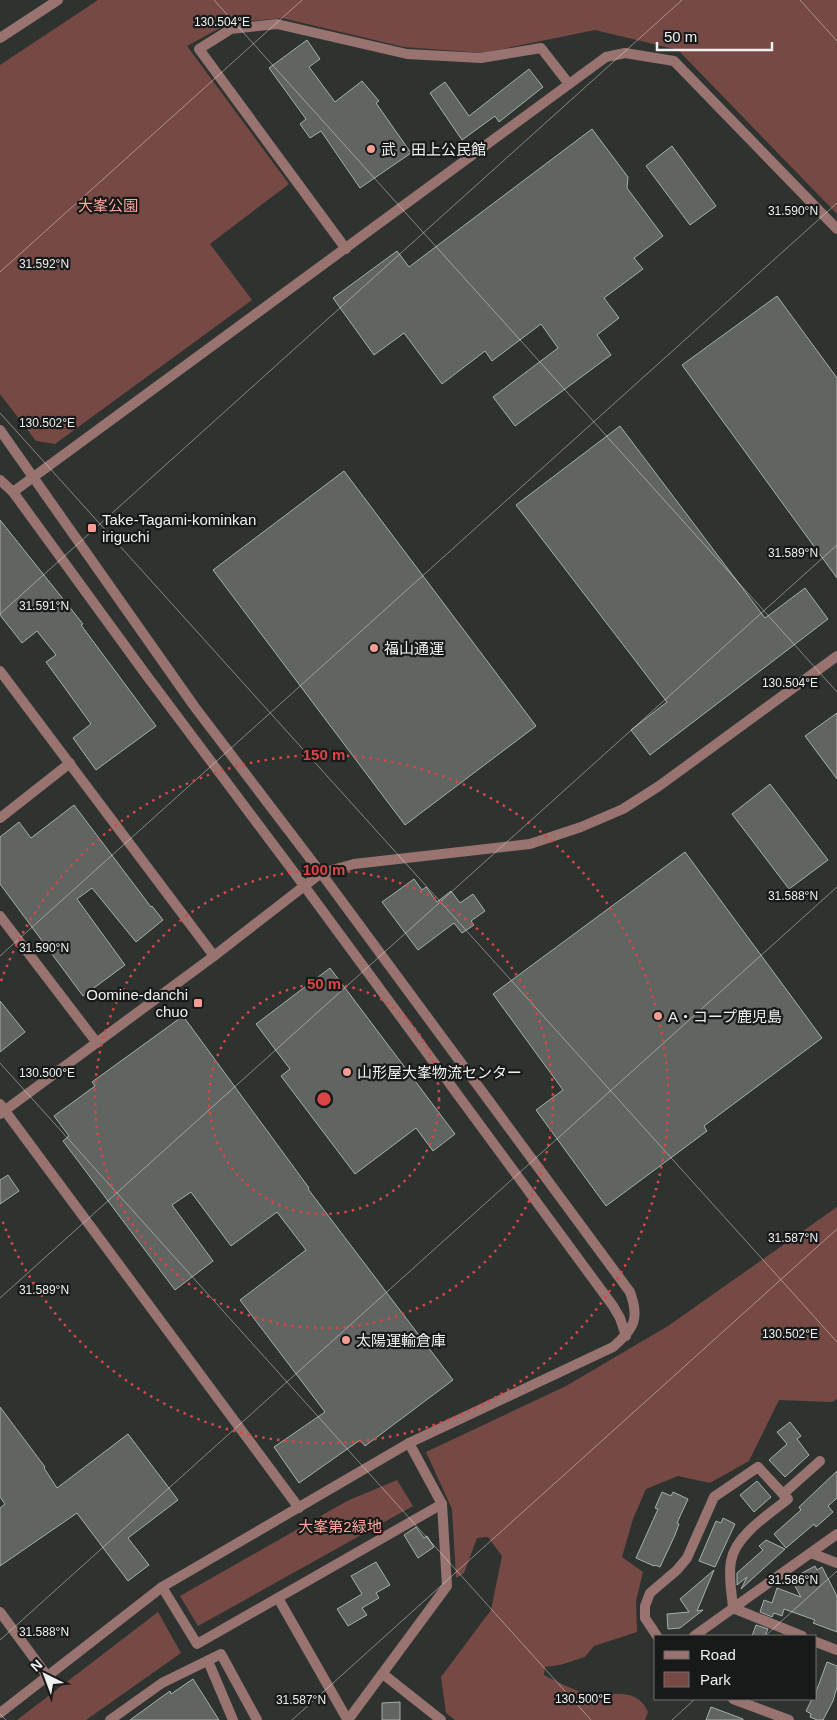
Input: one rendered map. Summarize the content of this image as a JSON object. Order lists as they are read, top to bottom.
{
  "parks": ["大峯公園", "大峯第2緑地"],
  "places": {
    "other": [
      "武・田上公民館",
      "福山通運",
      "A・コープ鹿児島",
      "山形屋大峯物流センター",
      "太陽運輸倉庫"
    ],
    "transit": ["Take-Tagami-kominkan iriguchi", "Oomine-danchi chuo"]
  },
  "legend": ["Road", "Park"],
  "scale_bar": "50 m",
  "north": "top left",
  "coordinates": [
    "130.504°E",
    "31.590°N",
    "31.592°N",
    "130.502°E",
    "31.589°N",
    "31.591°N",
    "31.588°N",
    "130.500°E",
    "31.587°N",
    "31.586°N"
  ],
  "rings": ["150 m", "100 m", "50 m"]
}
